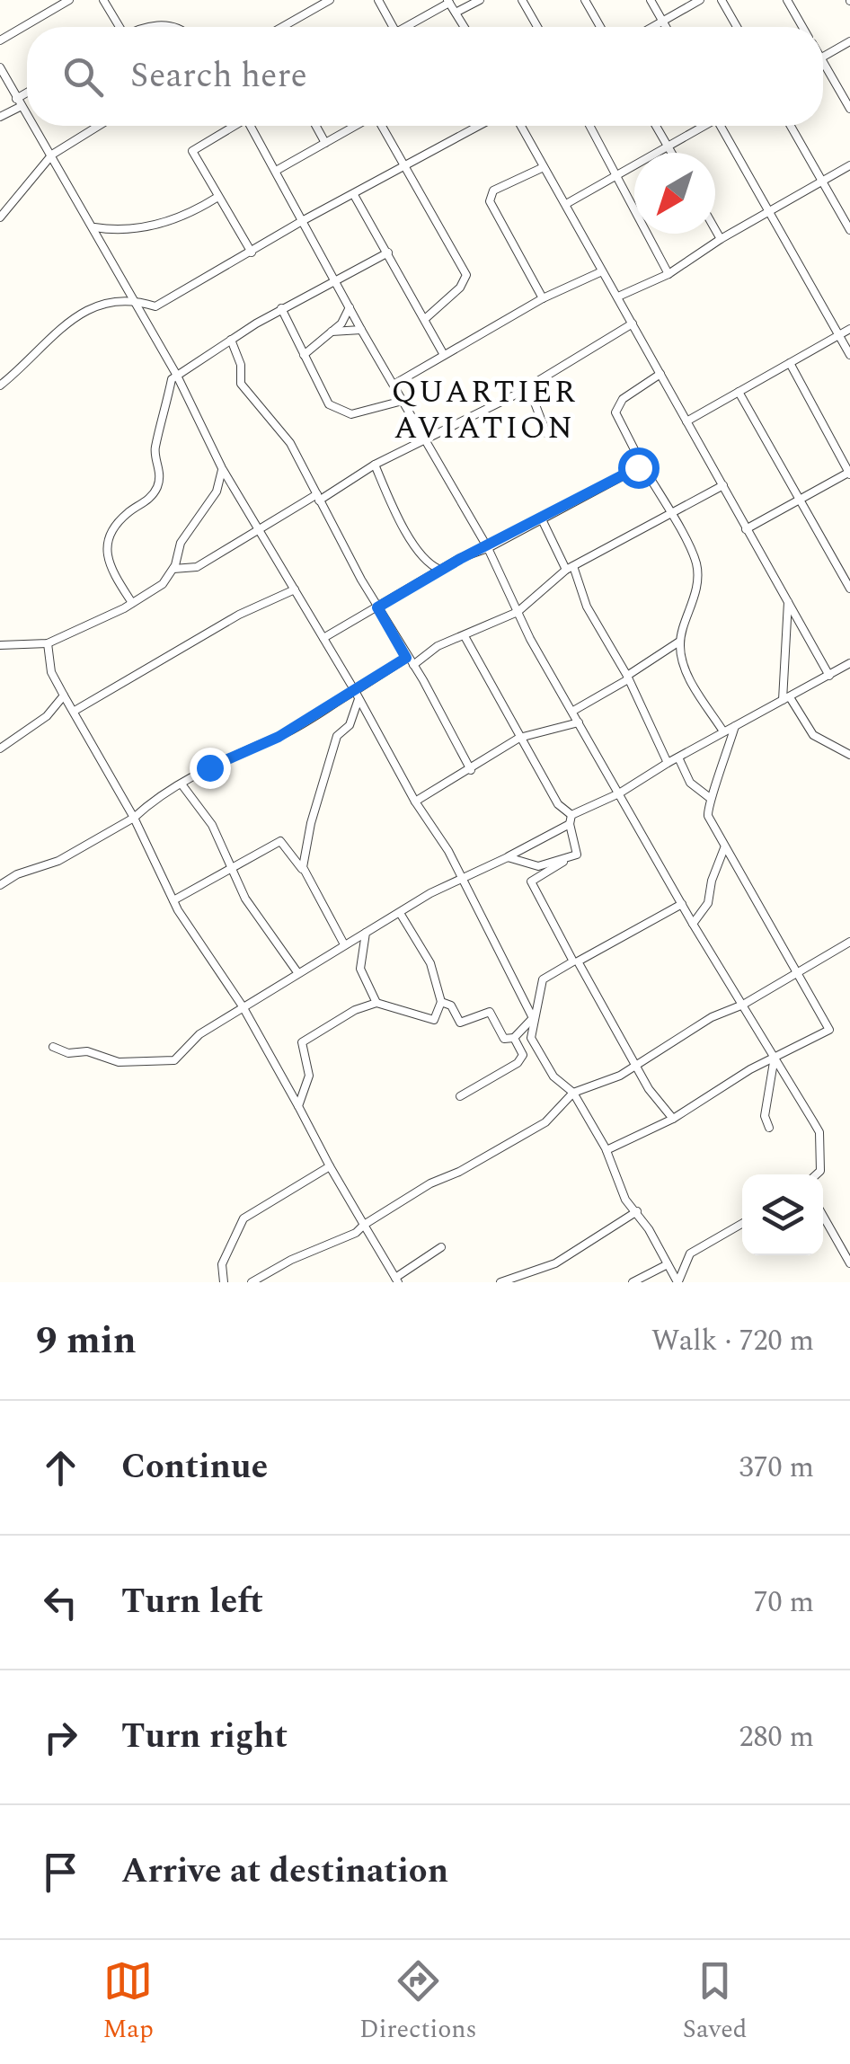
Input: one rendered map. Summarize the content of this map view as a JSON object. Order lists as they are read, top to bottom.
{
  "districts": ["QUARTIER AVIATION"],
  "north": "bottom left",
  "page": {
    "search": "Search here",
    "heading": ["9 min", "Walk · 720 m"],
    "list": [
      ["Continue", "370 m"],
      ["Turn left", "70 m"],
      ["Turn right", "280 m"],
      "Arrive at destination"
    ],
    "nav": ["Map", "Directions", "Saved"]
  }
}
